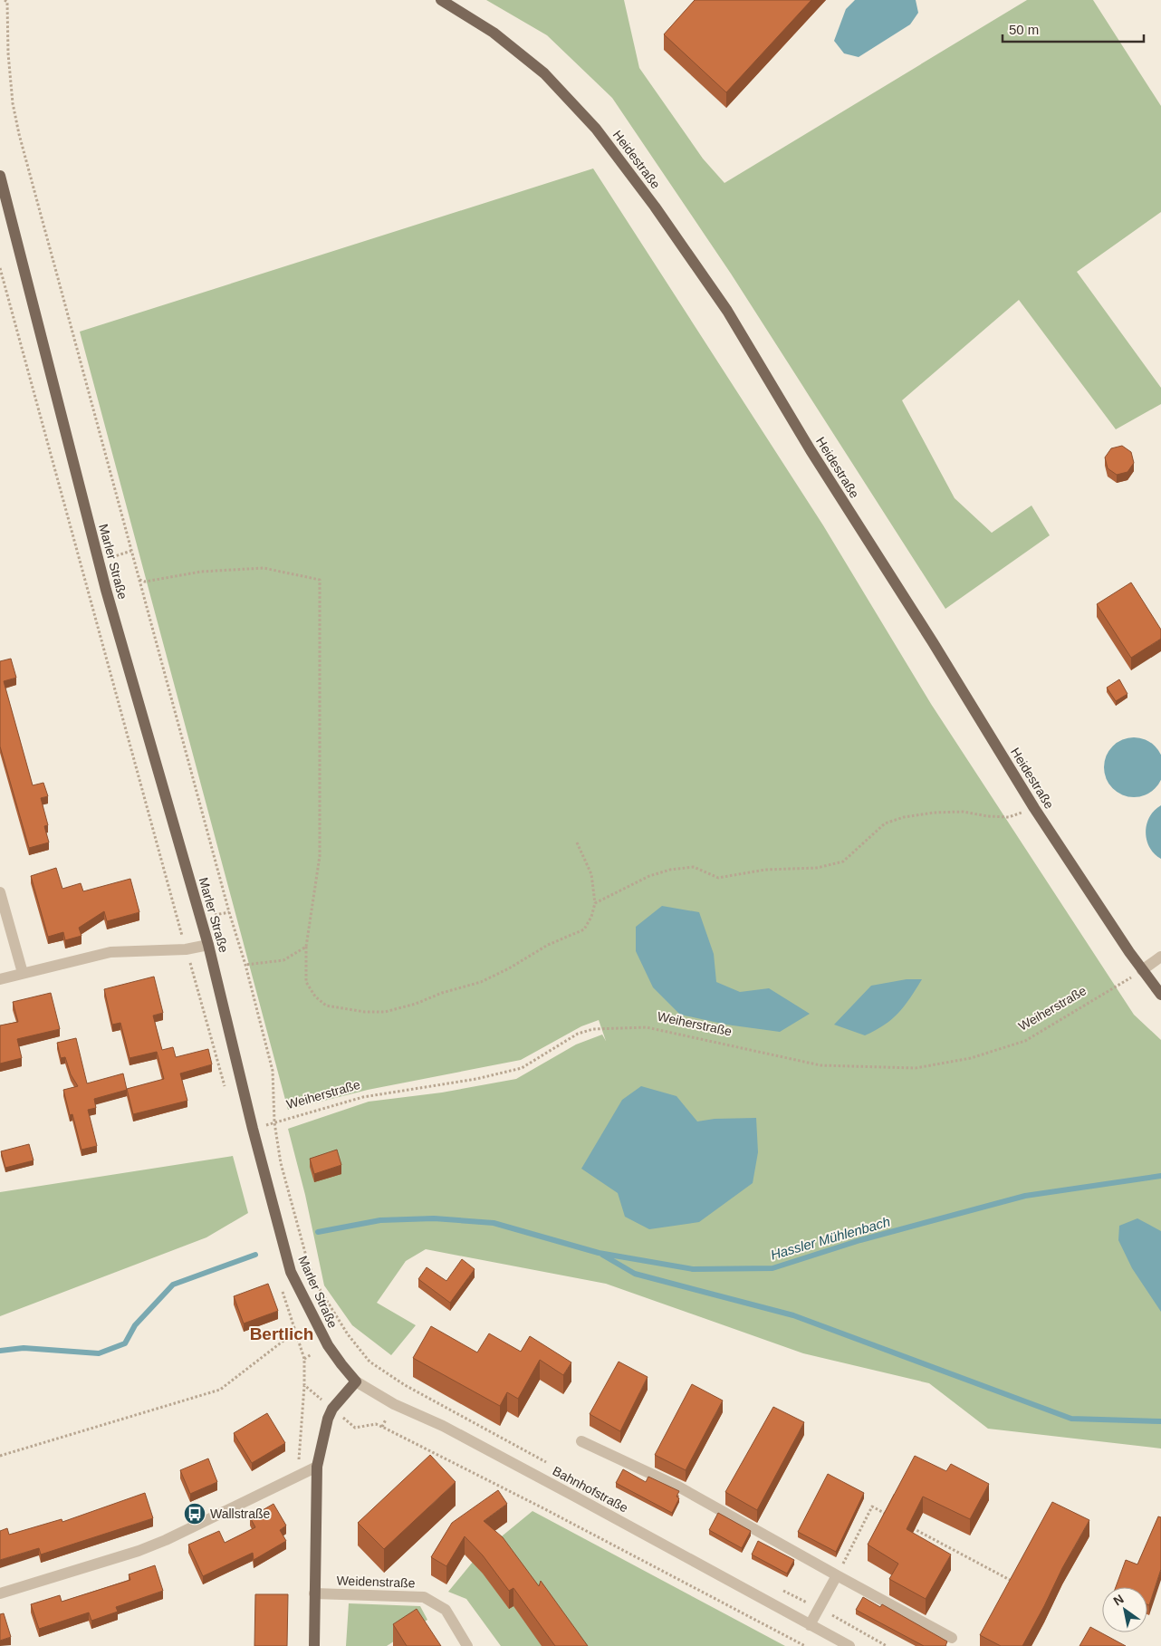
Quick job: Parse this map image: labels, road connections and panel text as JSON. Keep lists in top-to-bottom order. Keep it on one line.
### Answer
{"streets":{"main road":["Heidestraße","Marler Straße"],"street":["Bahnhofstraße","Weidenstraße"],"path":["Weiherstraße"]},"crossings":[["Marler Straße","Weiherstraße"],["Marler Straße","Bahnhofstraße"]],"districts":["Bertlich"],"water":["Hassler Mühlenbach"],"places":{"bus stop":["Wallstraße"]},"scale_bar":"50 m","north":"top left"}
